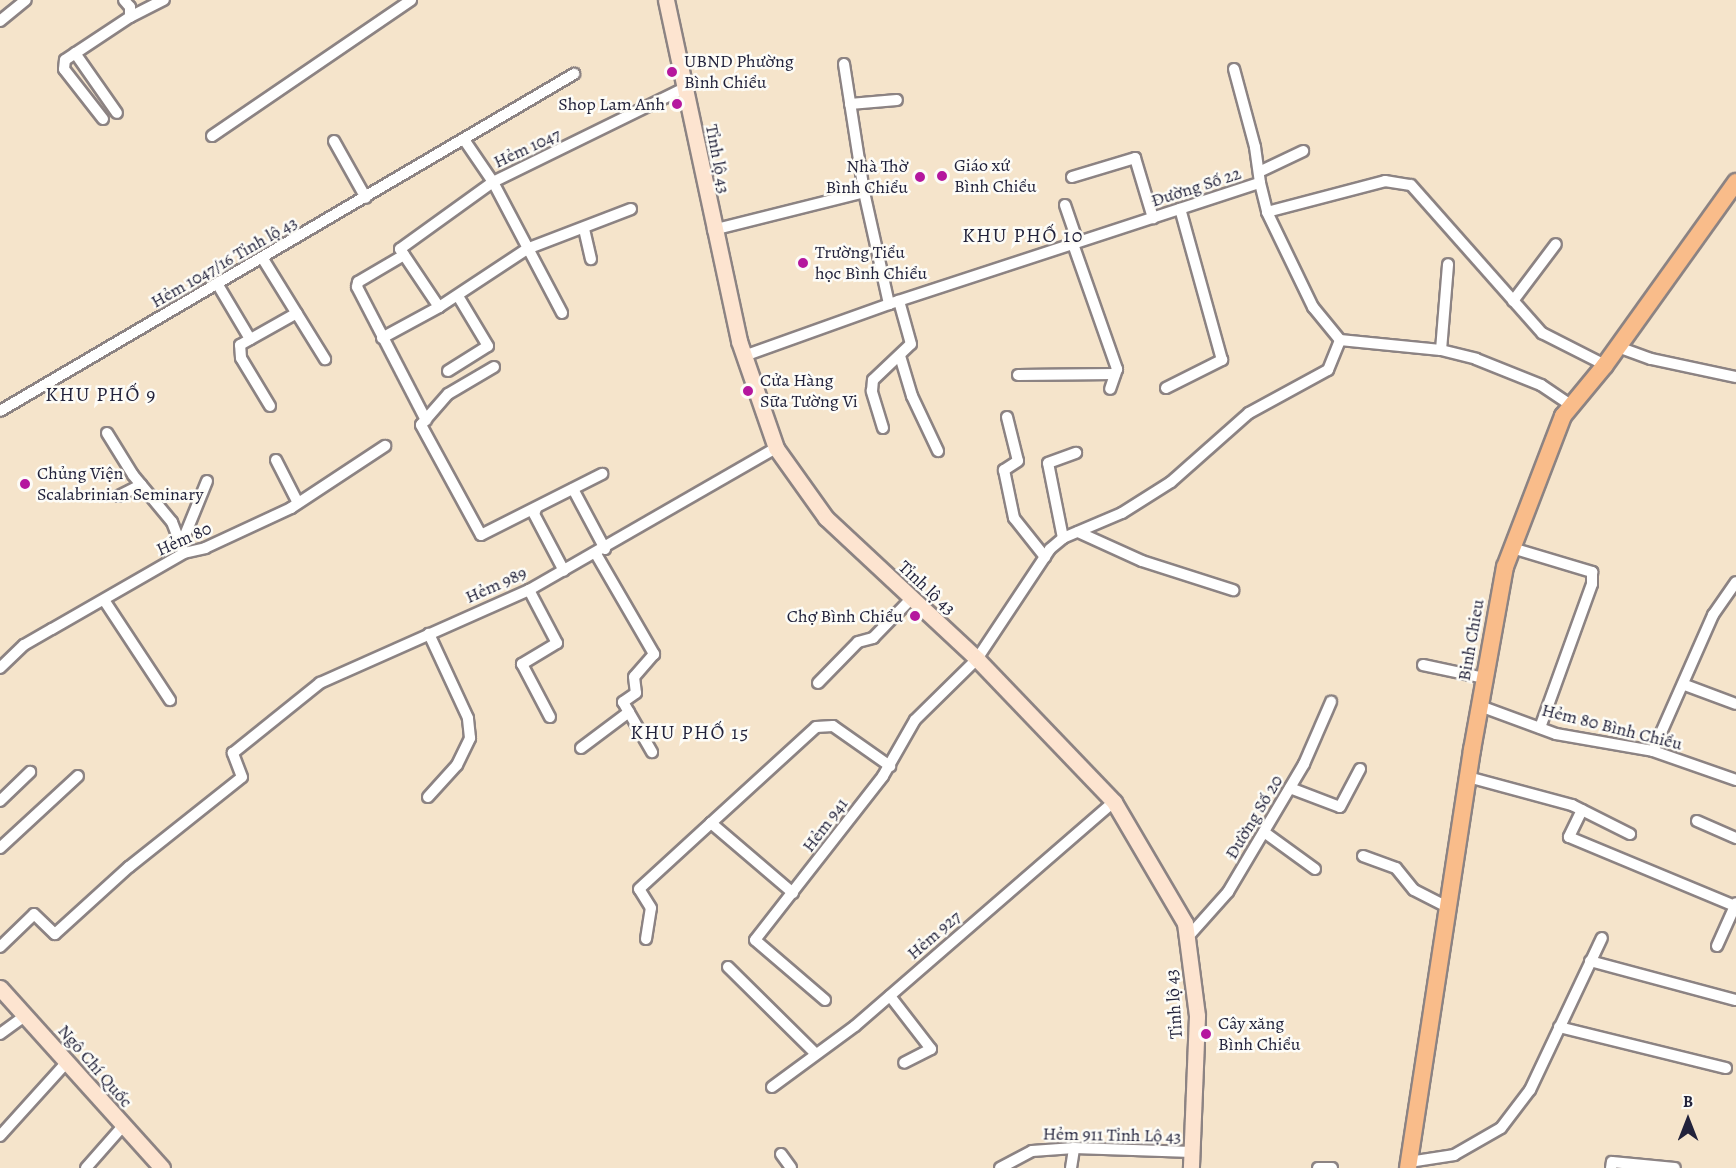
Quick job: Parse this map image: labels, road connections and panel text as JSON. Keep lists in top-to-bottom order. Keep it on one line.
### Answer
{"streets":{"main road":["Tỉnh lộ 43","Binh Chieu","Ngô Chí Quốc"],"street":["Hẻm 1047","Đường Số 22","Hẻm 1047/16 Tỉnh lộ 43","Hẻm 80","Hẻm 989","Hẻm 80 Bình Chiểu","Đường Số 20","Hẻm 941","Hẻm 927","Hẻm 911 Tỉnh Lộ 43"]},"crossings":[["Hẻm 1047","Tỉnh lộ 43"],["Tỉnh lộ 43","Đường Số 22"],["Tỉnh lộ 43","Hẻm 989"],["Tỉnh lộ 43","Đường Số 20"],["Tỉnh lộ 43","Hẻm 941"],["Tỉnh lộ 43","Hẻm 927"],["Tỉnh lộ 43","Hẻm 911 Tỉnh Lộ 43"],["Binh Chieu","Hẻm 80 Bình Chiểu"]],"districts":["KHU PHỐ 10","KHU PHỐ 9","KHU PHỐ 15"],"places":["UBND Phường Bình Chiểu","Shop Lam Anh","Giáo xứ Bình Chiểu","Nhà Thờ Bình Chiểu","Trường Tiểu học Bình Chiểu","Cửa Hàng Sữa Tường Vi","Chủng Viện Scalabrinian Seminary","Chợ Bình Chiểu","Cây xăng Bình Chiểu"],"north":"top"}
